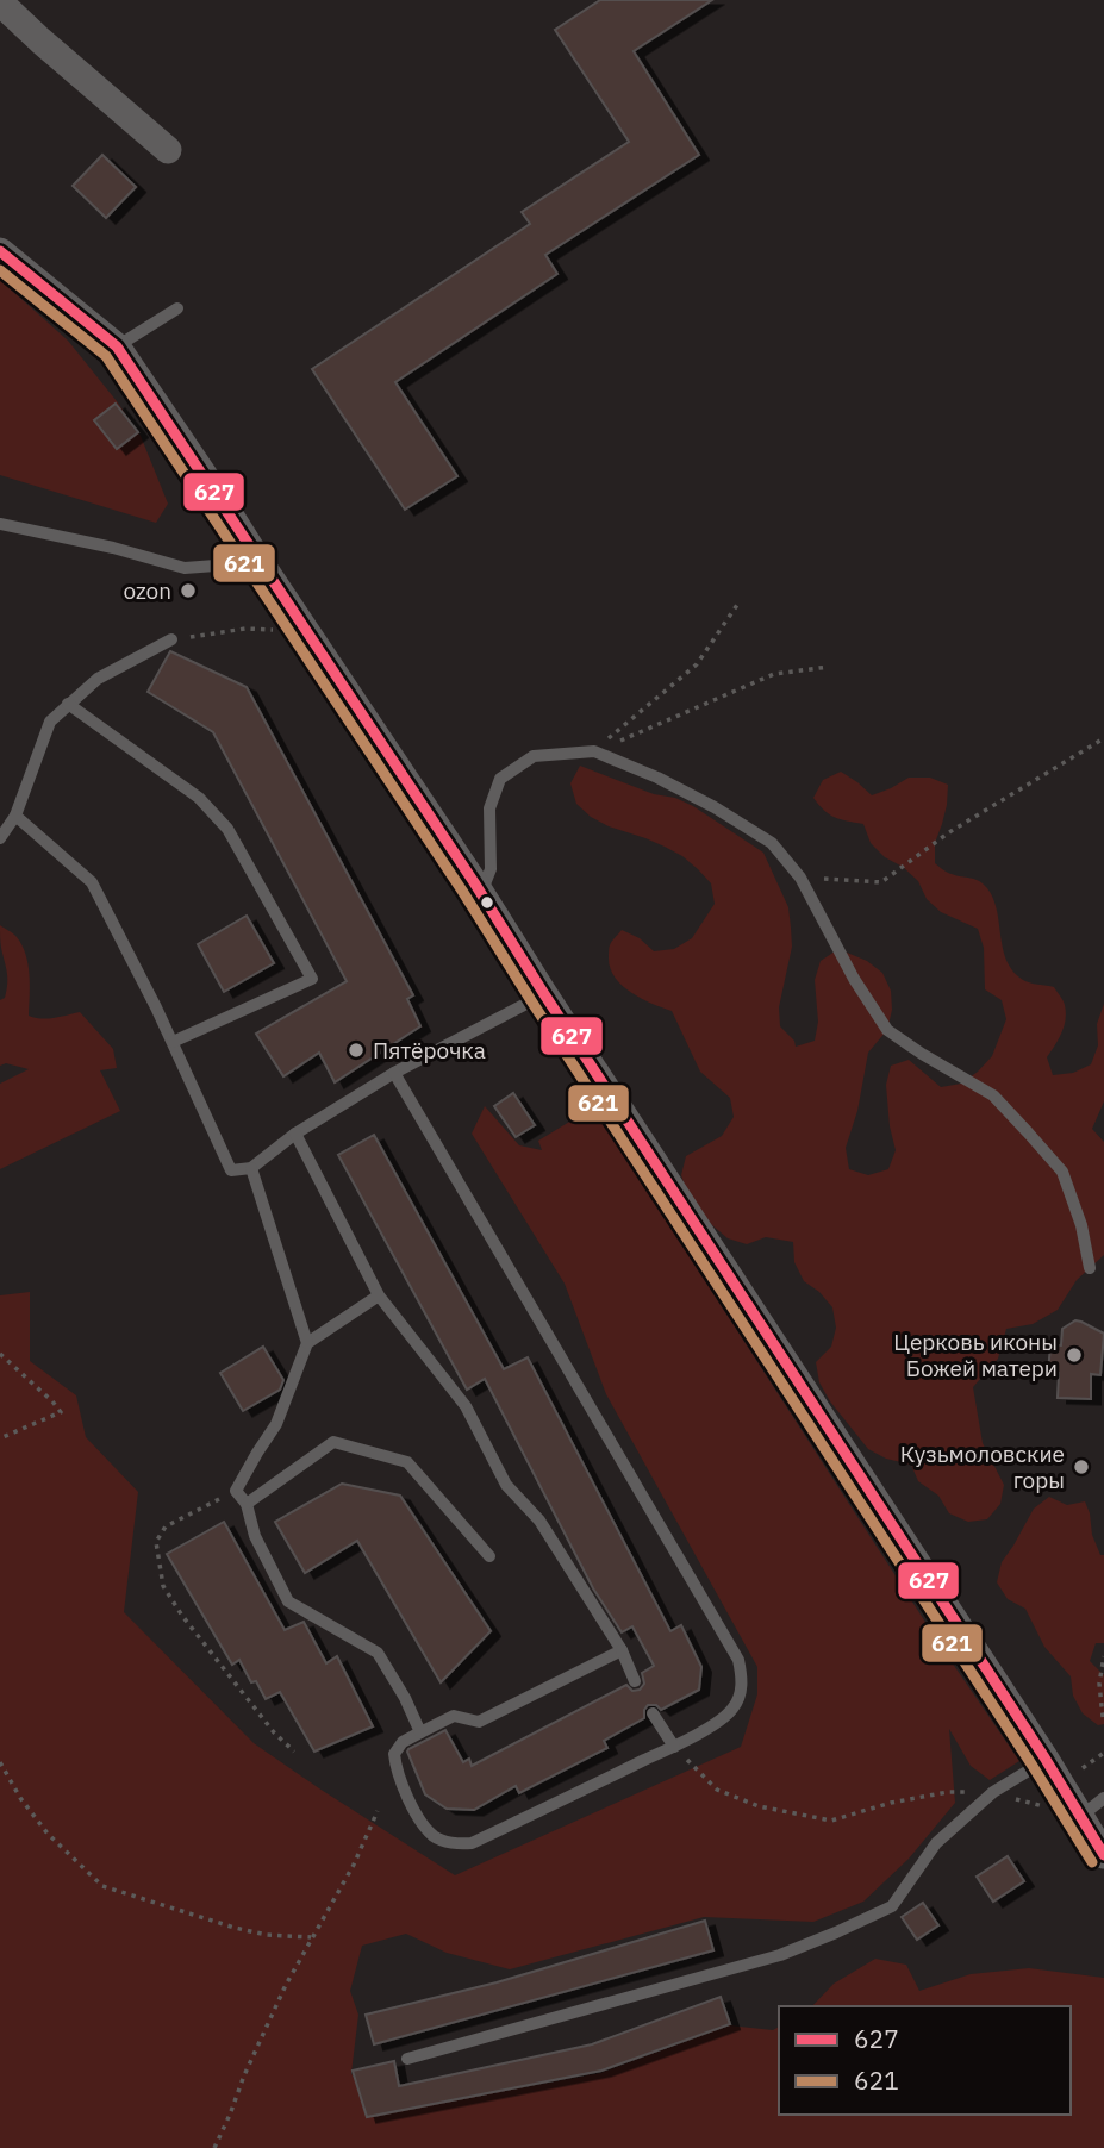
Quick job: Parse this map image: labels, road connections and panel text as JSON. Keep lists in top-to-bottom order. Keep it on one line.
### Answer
{"places":["ozon","Пятёрочка","Церковь иконы Божей матери","Кузьмоловские горы"],"lines":["transit line 627","transit line 621"],"legend":["627","621"]}
